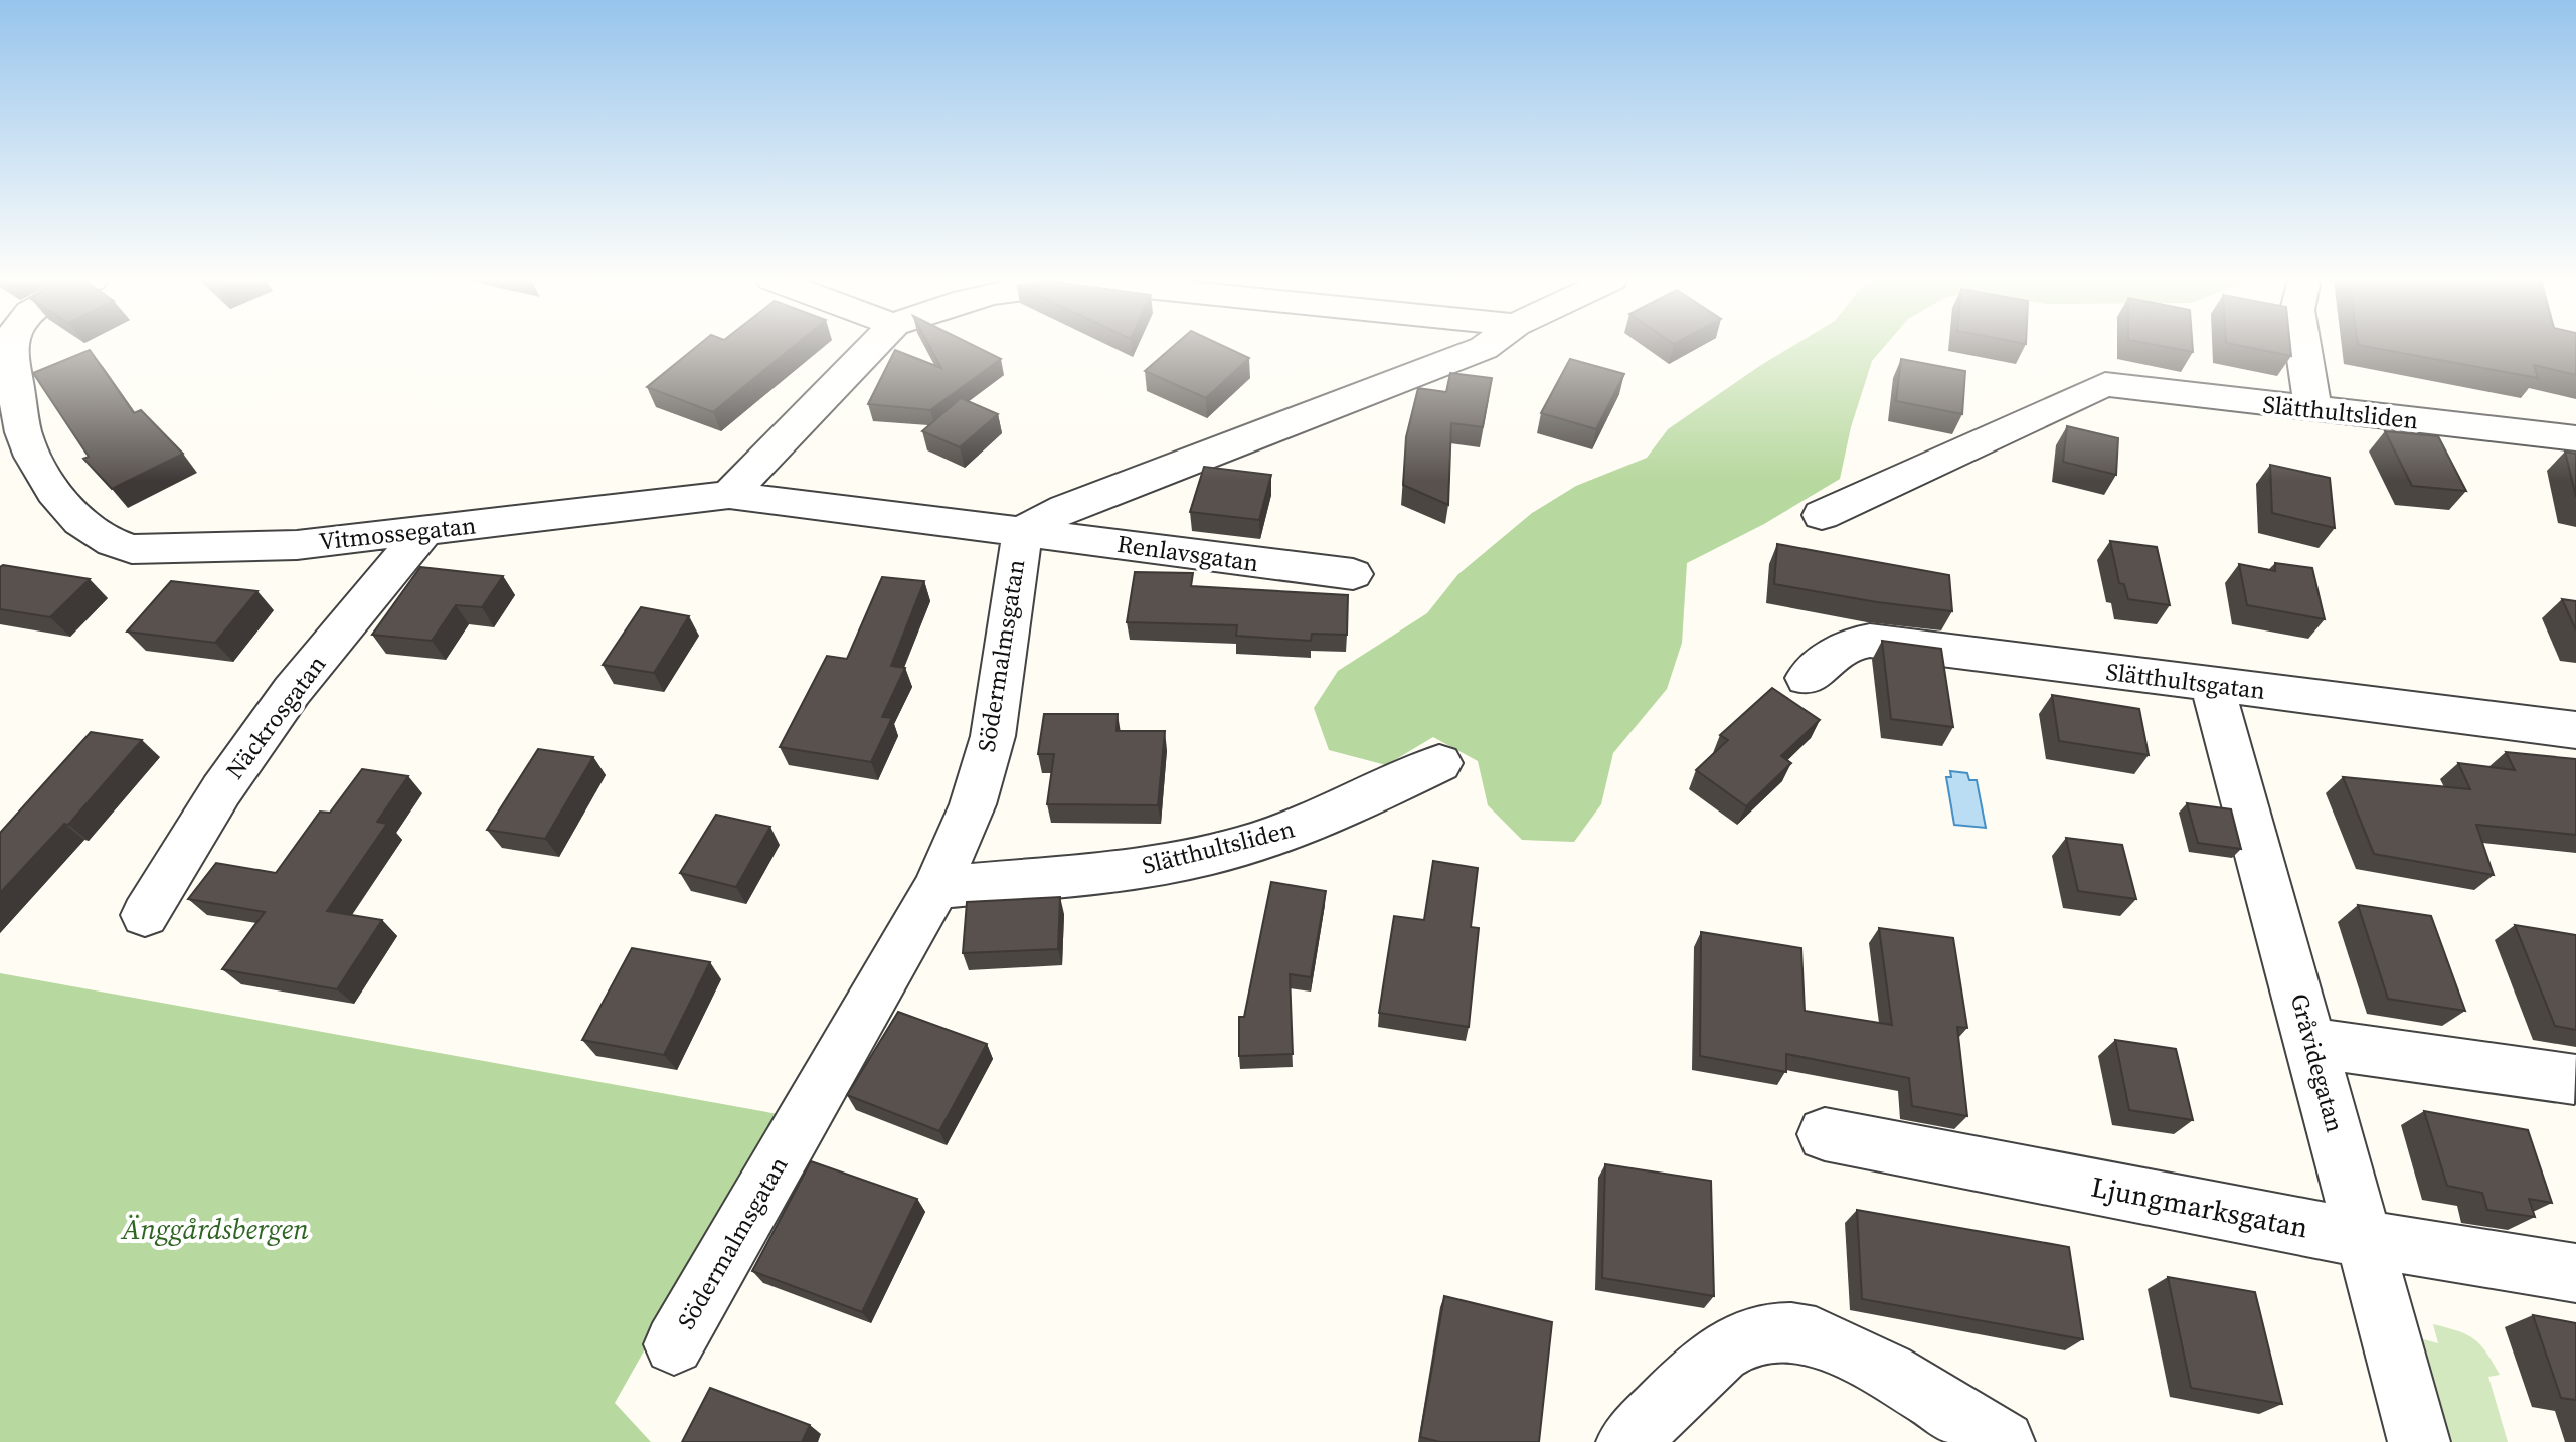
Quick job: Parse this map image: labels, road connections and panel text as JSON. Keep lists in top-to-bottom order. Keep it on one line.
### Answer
{"streets":{"street":["Slätthultsliden","Vitmossegatan","Renlavsgatan","Södermalmsgatan","Slätthultsgatan","Näckrosgatan","Gråvidegatan","Ljungmarksgatan"]},"crossings":[["Slätthultsliden","Södermalmsgatan"],["Vitmossegatan","Renlavsgatan"],["Vitmossegatan","Södermalmsgatan"],["Vitmossegatan","Näckrosgatan"],["Renlavsgatan","Södermalmsgatan"],["Slätthultsgatan","Gråvidegatan"],["Gråvidegatan","Ljungmarksgatan"]],"parks":["Änggårdsbergen"]}
